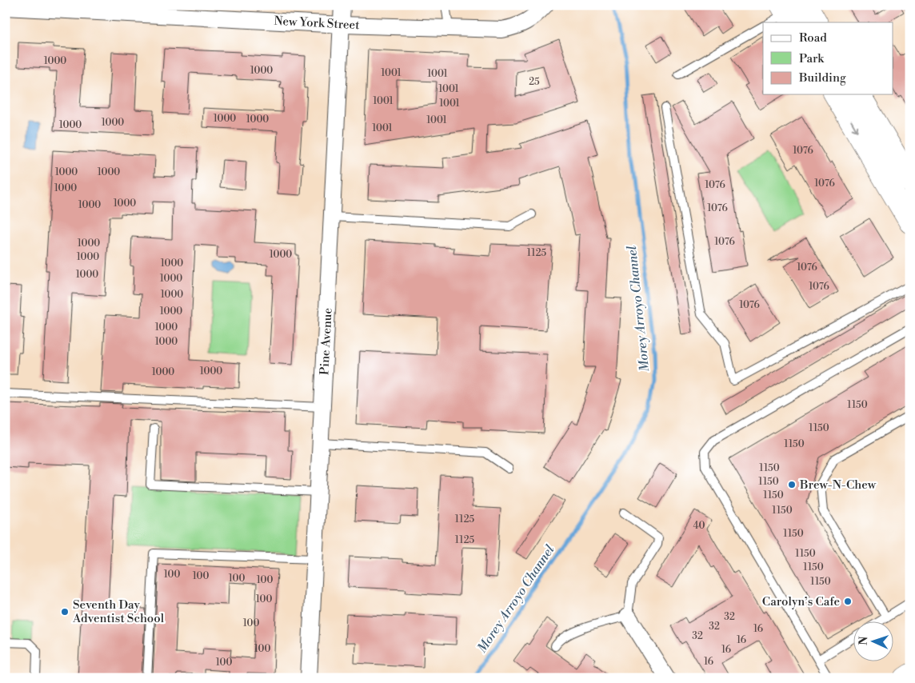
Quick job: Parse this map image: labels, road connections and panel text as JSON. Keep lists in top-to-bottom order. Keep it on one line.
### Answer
{"streets":{"street":["New York Street","Pine Avenue"]},"crossings":[["New York Street","Pine Avenue"]],"water":["Morey Arroyo Channel"],"places":["Brew-N-Chew","Carolyn’s Cafe","Seventh Day Adventist School"],"house_numbers":["1000","1000","1001","1001","25","1001","1001","1001","1000","1000","1001","1000","1000","1001","1076","1000","1000","1076","1076","1000","1000","1000","1076","1076","1000","1125","1000","1000","1000","1076","1000","1000","1076","1000","1076","1000","1000","1000","1000","1000","1150","1150","1150","1150","1150","1150","1150","1125","40","1150","1125","1150","1150","100","100","100","100","1150","100","32","100","32","16","32","16","100","16","16","100"],"legend":["Road","Park","Building"],"north":"left"}
